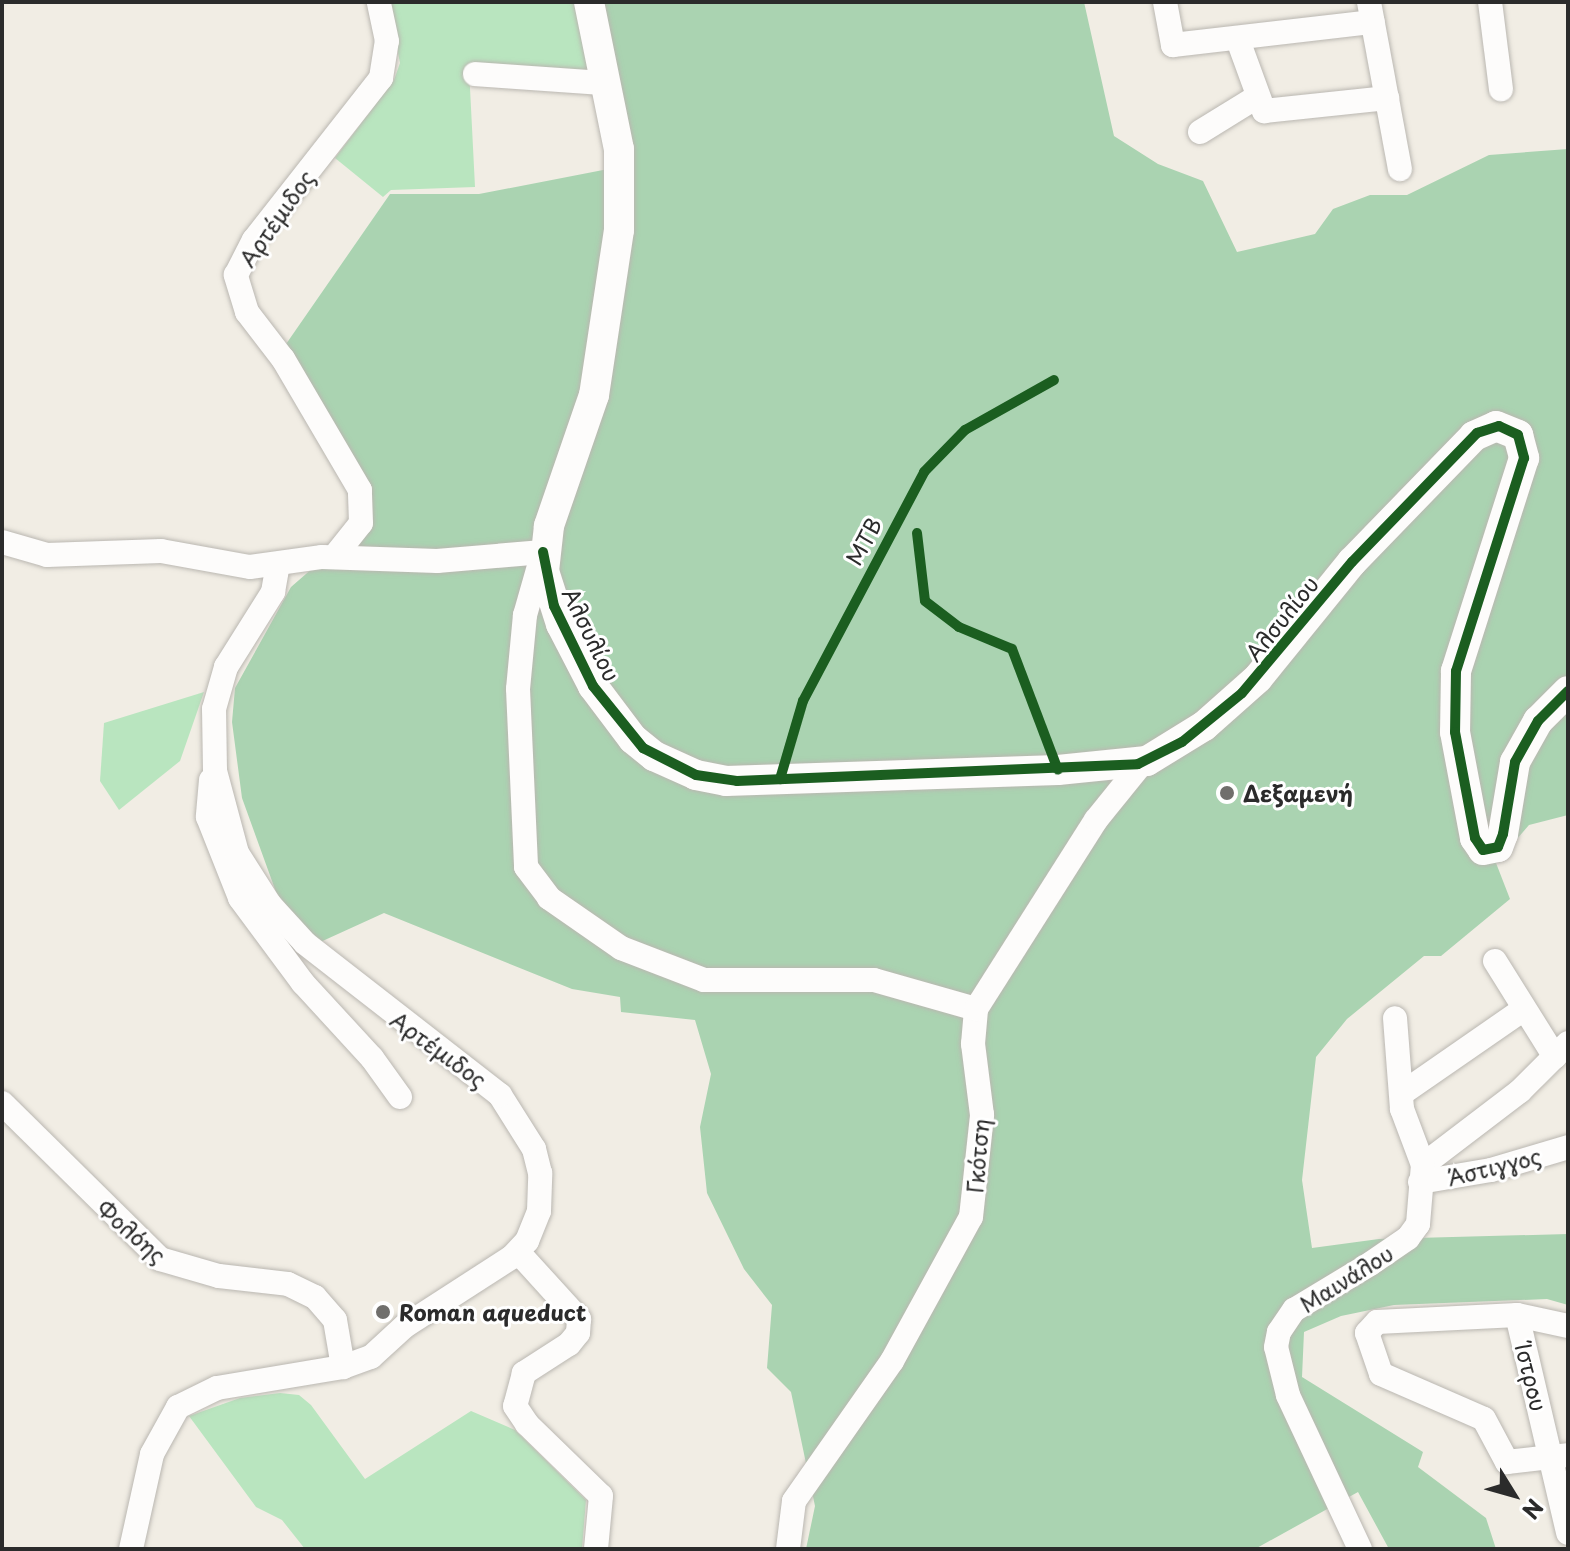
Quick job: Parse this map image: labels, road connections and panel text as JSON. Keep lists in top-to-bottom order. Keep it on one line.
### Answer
{"streets":{"street":["Αρτέμιδος","Αλσυλίου","Γκότση","Άστιγγος","Φολόης","Μαινάλου","Ίστρου"],"cycle path":["MTB"]},"crossings":[["Αρτέμιδος","Φολόης"],["Αλσυλίου","Γκότση"],["Άστιγγος","Μαινάλου"]],"places":["Δεξαμενή","Roman aqueduct"],"north":"bottom right"}
